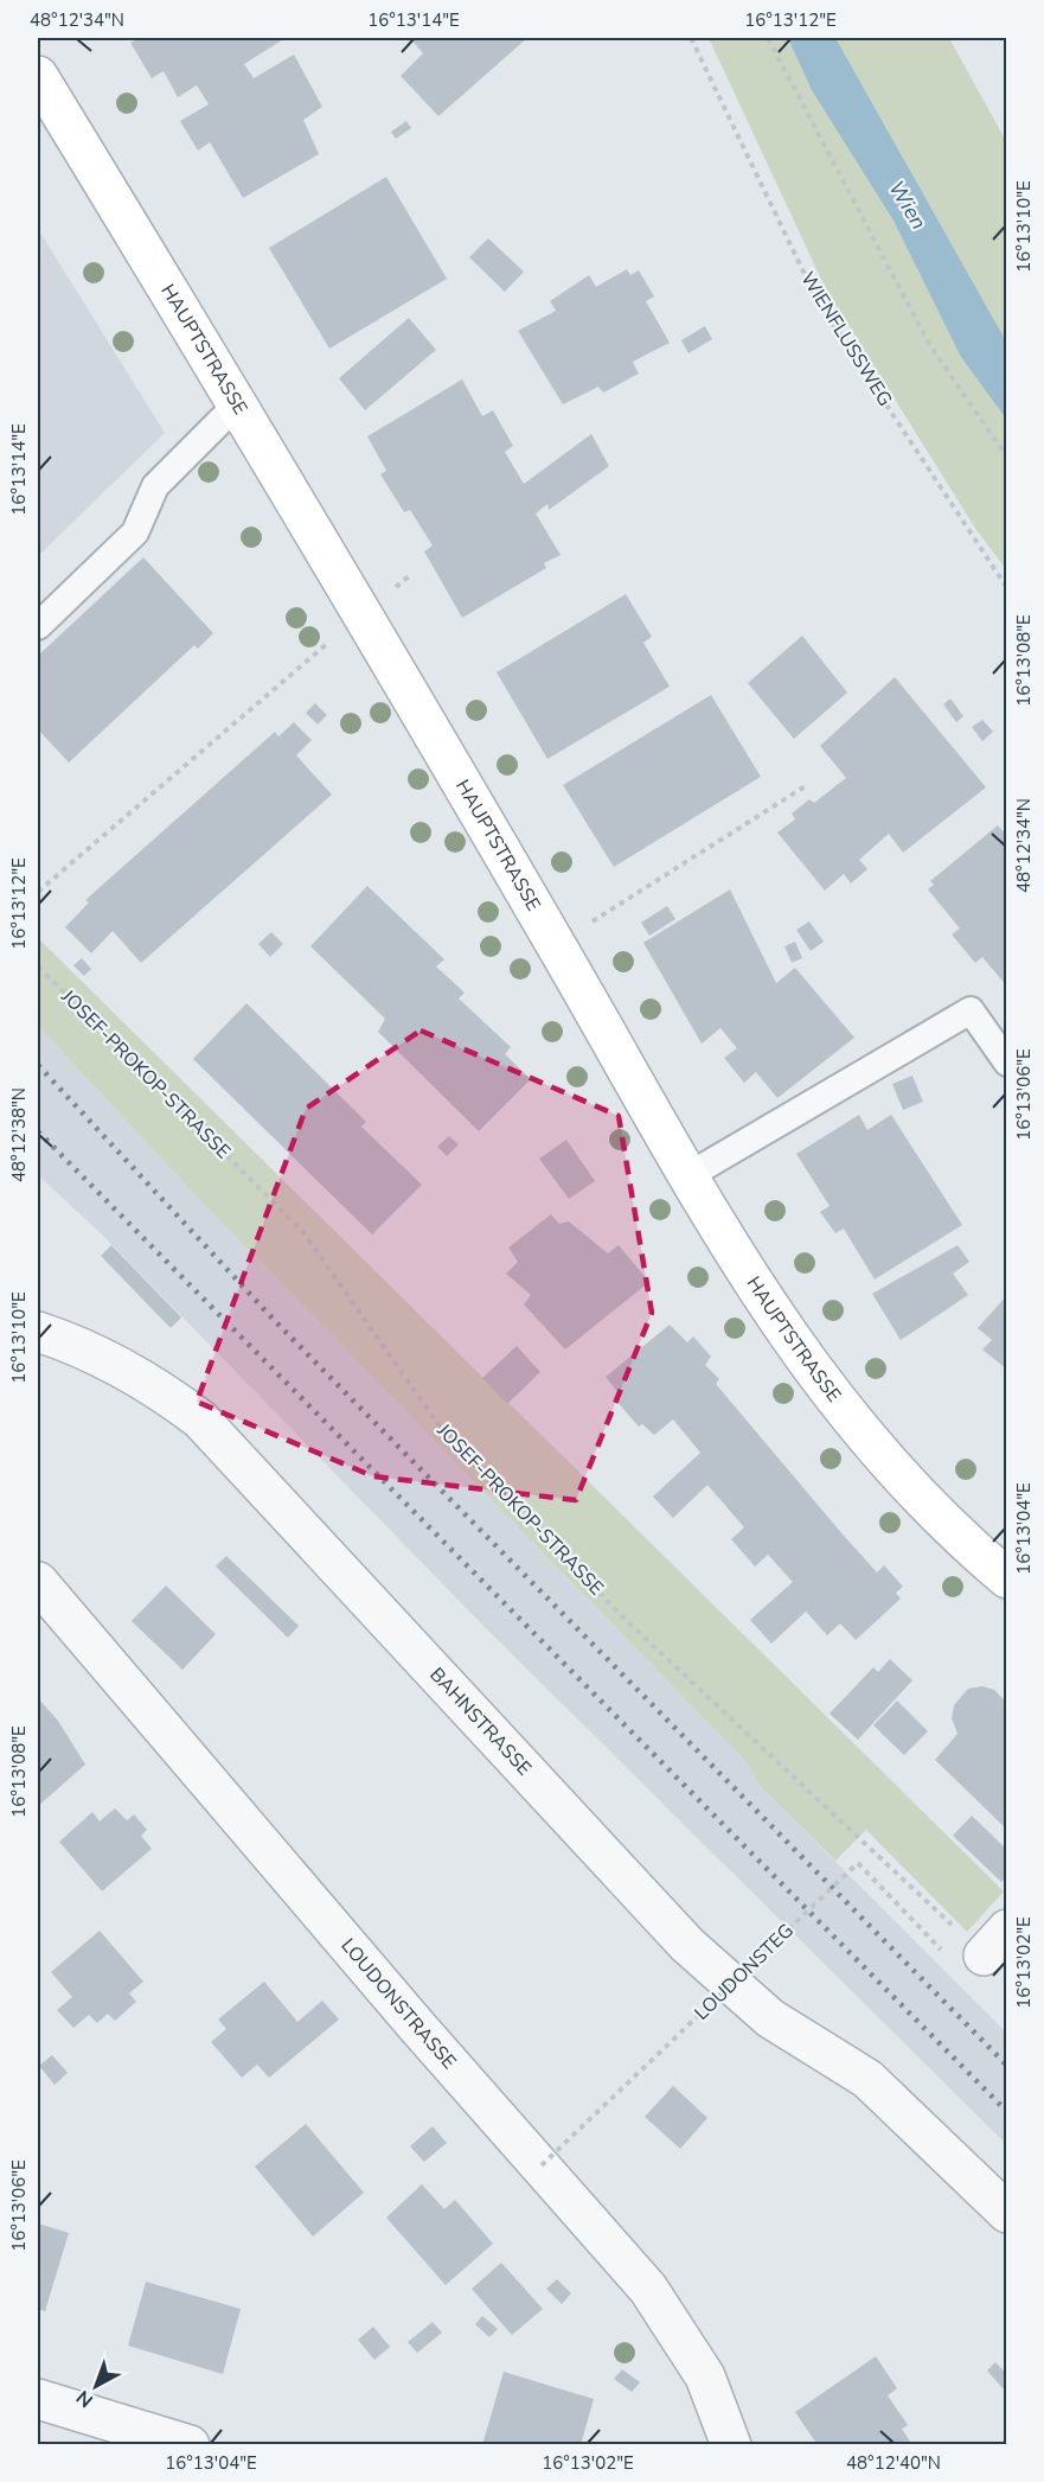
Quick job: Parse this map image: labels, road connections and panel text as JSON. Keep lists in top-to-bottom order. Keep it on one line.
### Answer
{"streets":{"main road":["HAUPTSTRASSE"],"street":["BAHNSTRASSE","LOUDONSTRASSE"],"path":["WIENFLUSSWEG","JOSEF-PROKOP-STRASSE","LOUDONSTEG"]},"crossings":[["LOUDONSTEG","LOUDONSTRASSE"]],"water":["Wien"],"north":"bottom left","coordinates":["48°12'34\"N","16°13'14\"E","16°13'12\"E","16°13'10\"E","16°13'08\"E","16°13'06\"E","48°12'38\"N","16°13'04\"E","16°13'02\"E","48°12'40\"N"]}
